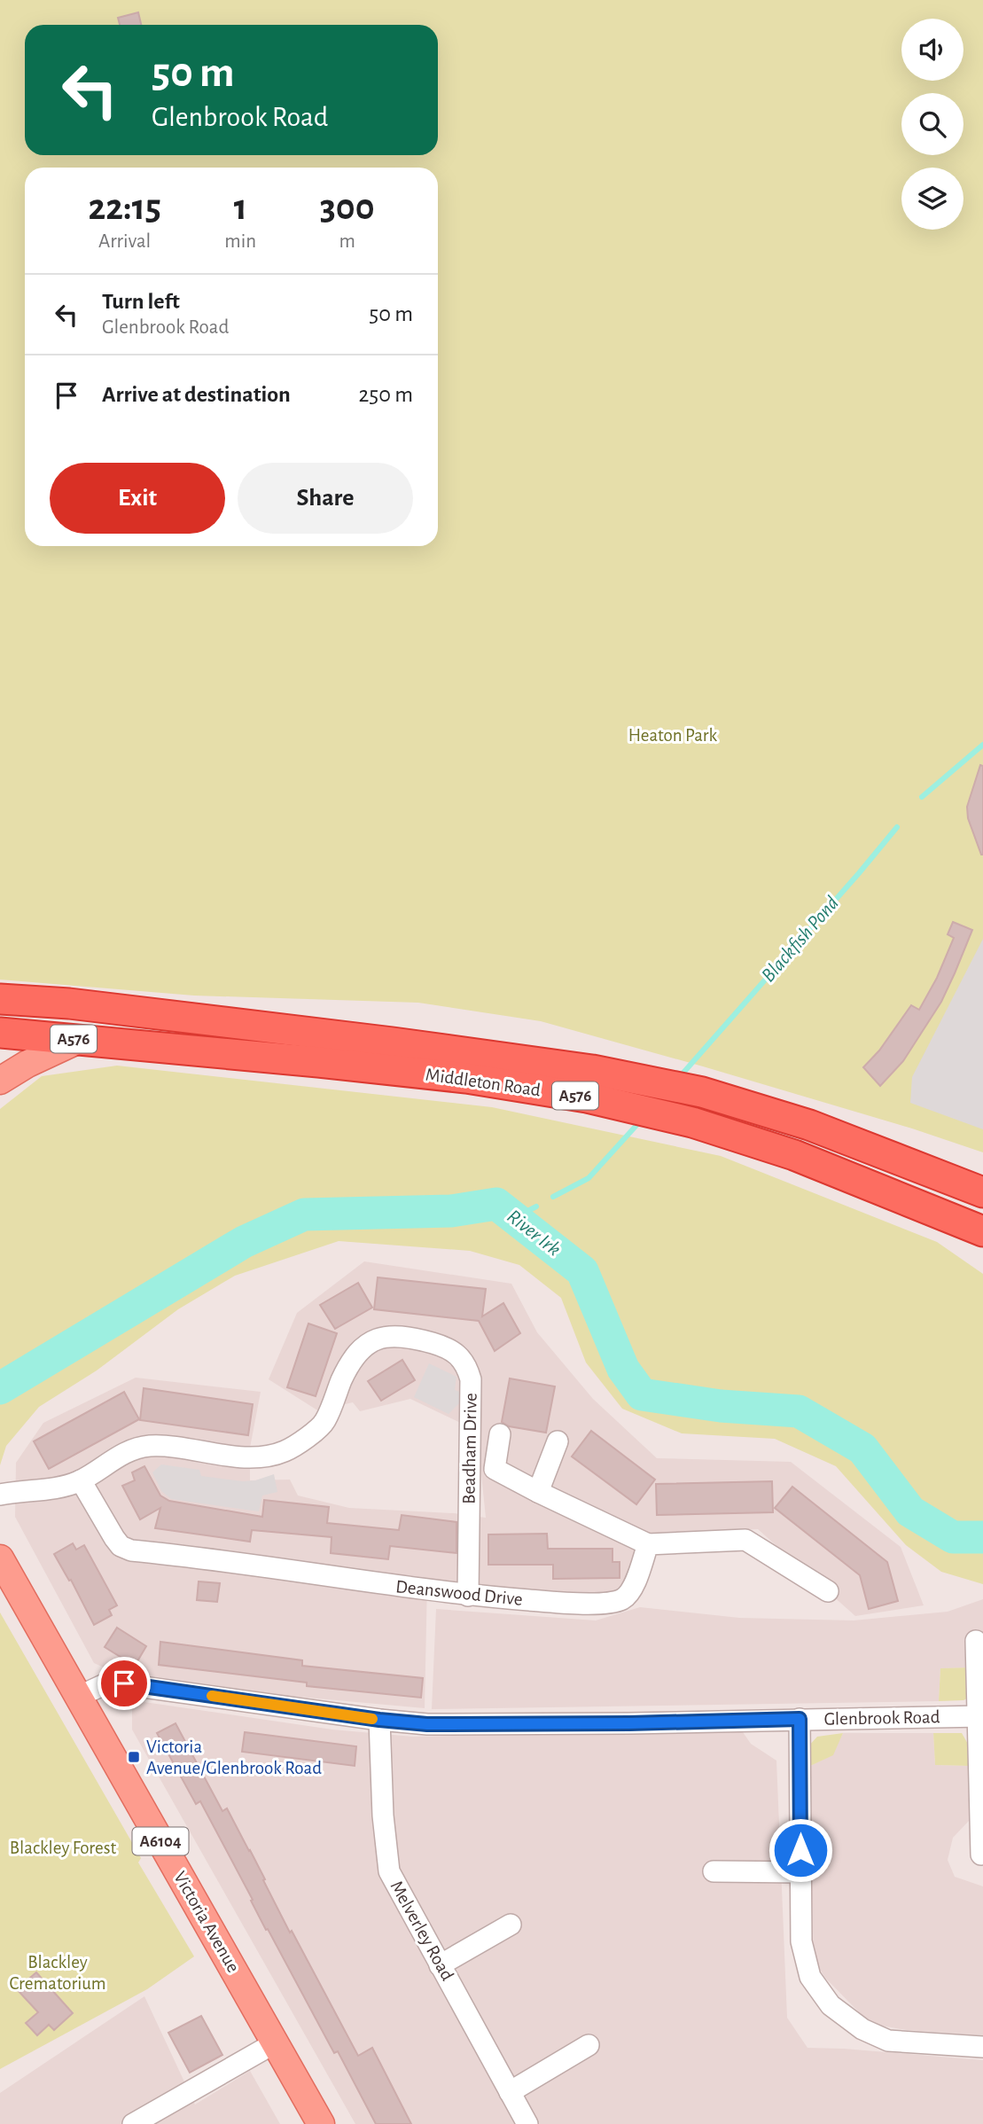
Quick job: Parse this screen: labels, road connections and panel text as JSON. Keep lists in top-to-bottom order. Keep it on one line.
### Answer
{"streets":{"highway":["A576","Middleton Road"],"main road":["A6104","Victoria Avenue"],"street":["Beadham Drive","Deanswood Drive","Glenbrook Road","Melverley Road"]},"crossings":[["Beadham Drive","Deanswood Drive"],["Glenbrook Road","Victoria Avenue"],["Glenbrook Road","Melverley Road"]],"water":["Blackfish Pond","River Irk"],"parks":["Heaton Park","Blackley Forest","Blackley Crematorium"],"places":{"transit":["Victoria Avenue/Glenbrook Road"]},"page":{"turn":["50 m","Glenbrook Road"],"eta":["22:15","Arrival","1","min","300","m"],"list":[{"name":"Turn left","note":"Glenbrook Road","value":"50 m"},{"name":"Arrive at destination","value":"250 m"}],"buttons":["Exit","Share"]}}
